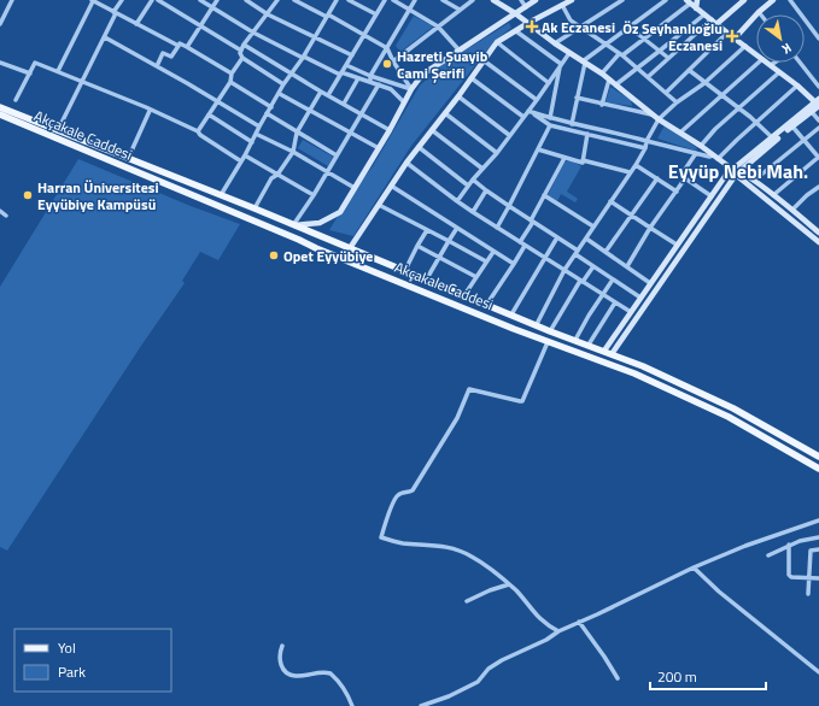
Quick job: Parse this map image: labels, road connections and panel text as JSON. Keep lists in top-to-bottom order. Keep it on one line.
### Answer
{"streets":{"main road":["Akçakale Caddesi"]},"districts":["Eyyüp Nebi Mah."],"places":{"health":["Ak Eczanesi","Öz Seyhanlıoğlu Eczanesi"],"other":["Hazreti Şuayib Cami Şerifi","Harran Üniversitesi Eyyübiye Kampüsü","Opet Eyyübiye"]},"legend":["Yol","Park"],"scale_bar":"200 m","north":"bottom right"}
